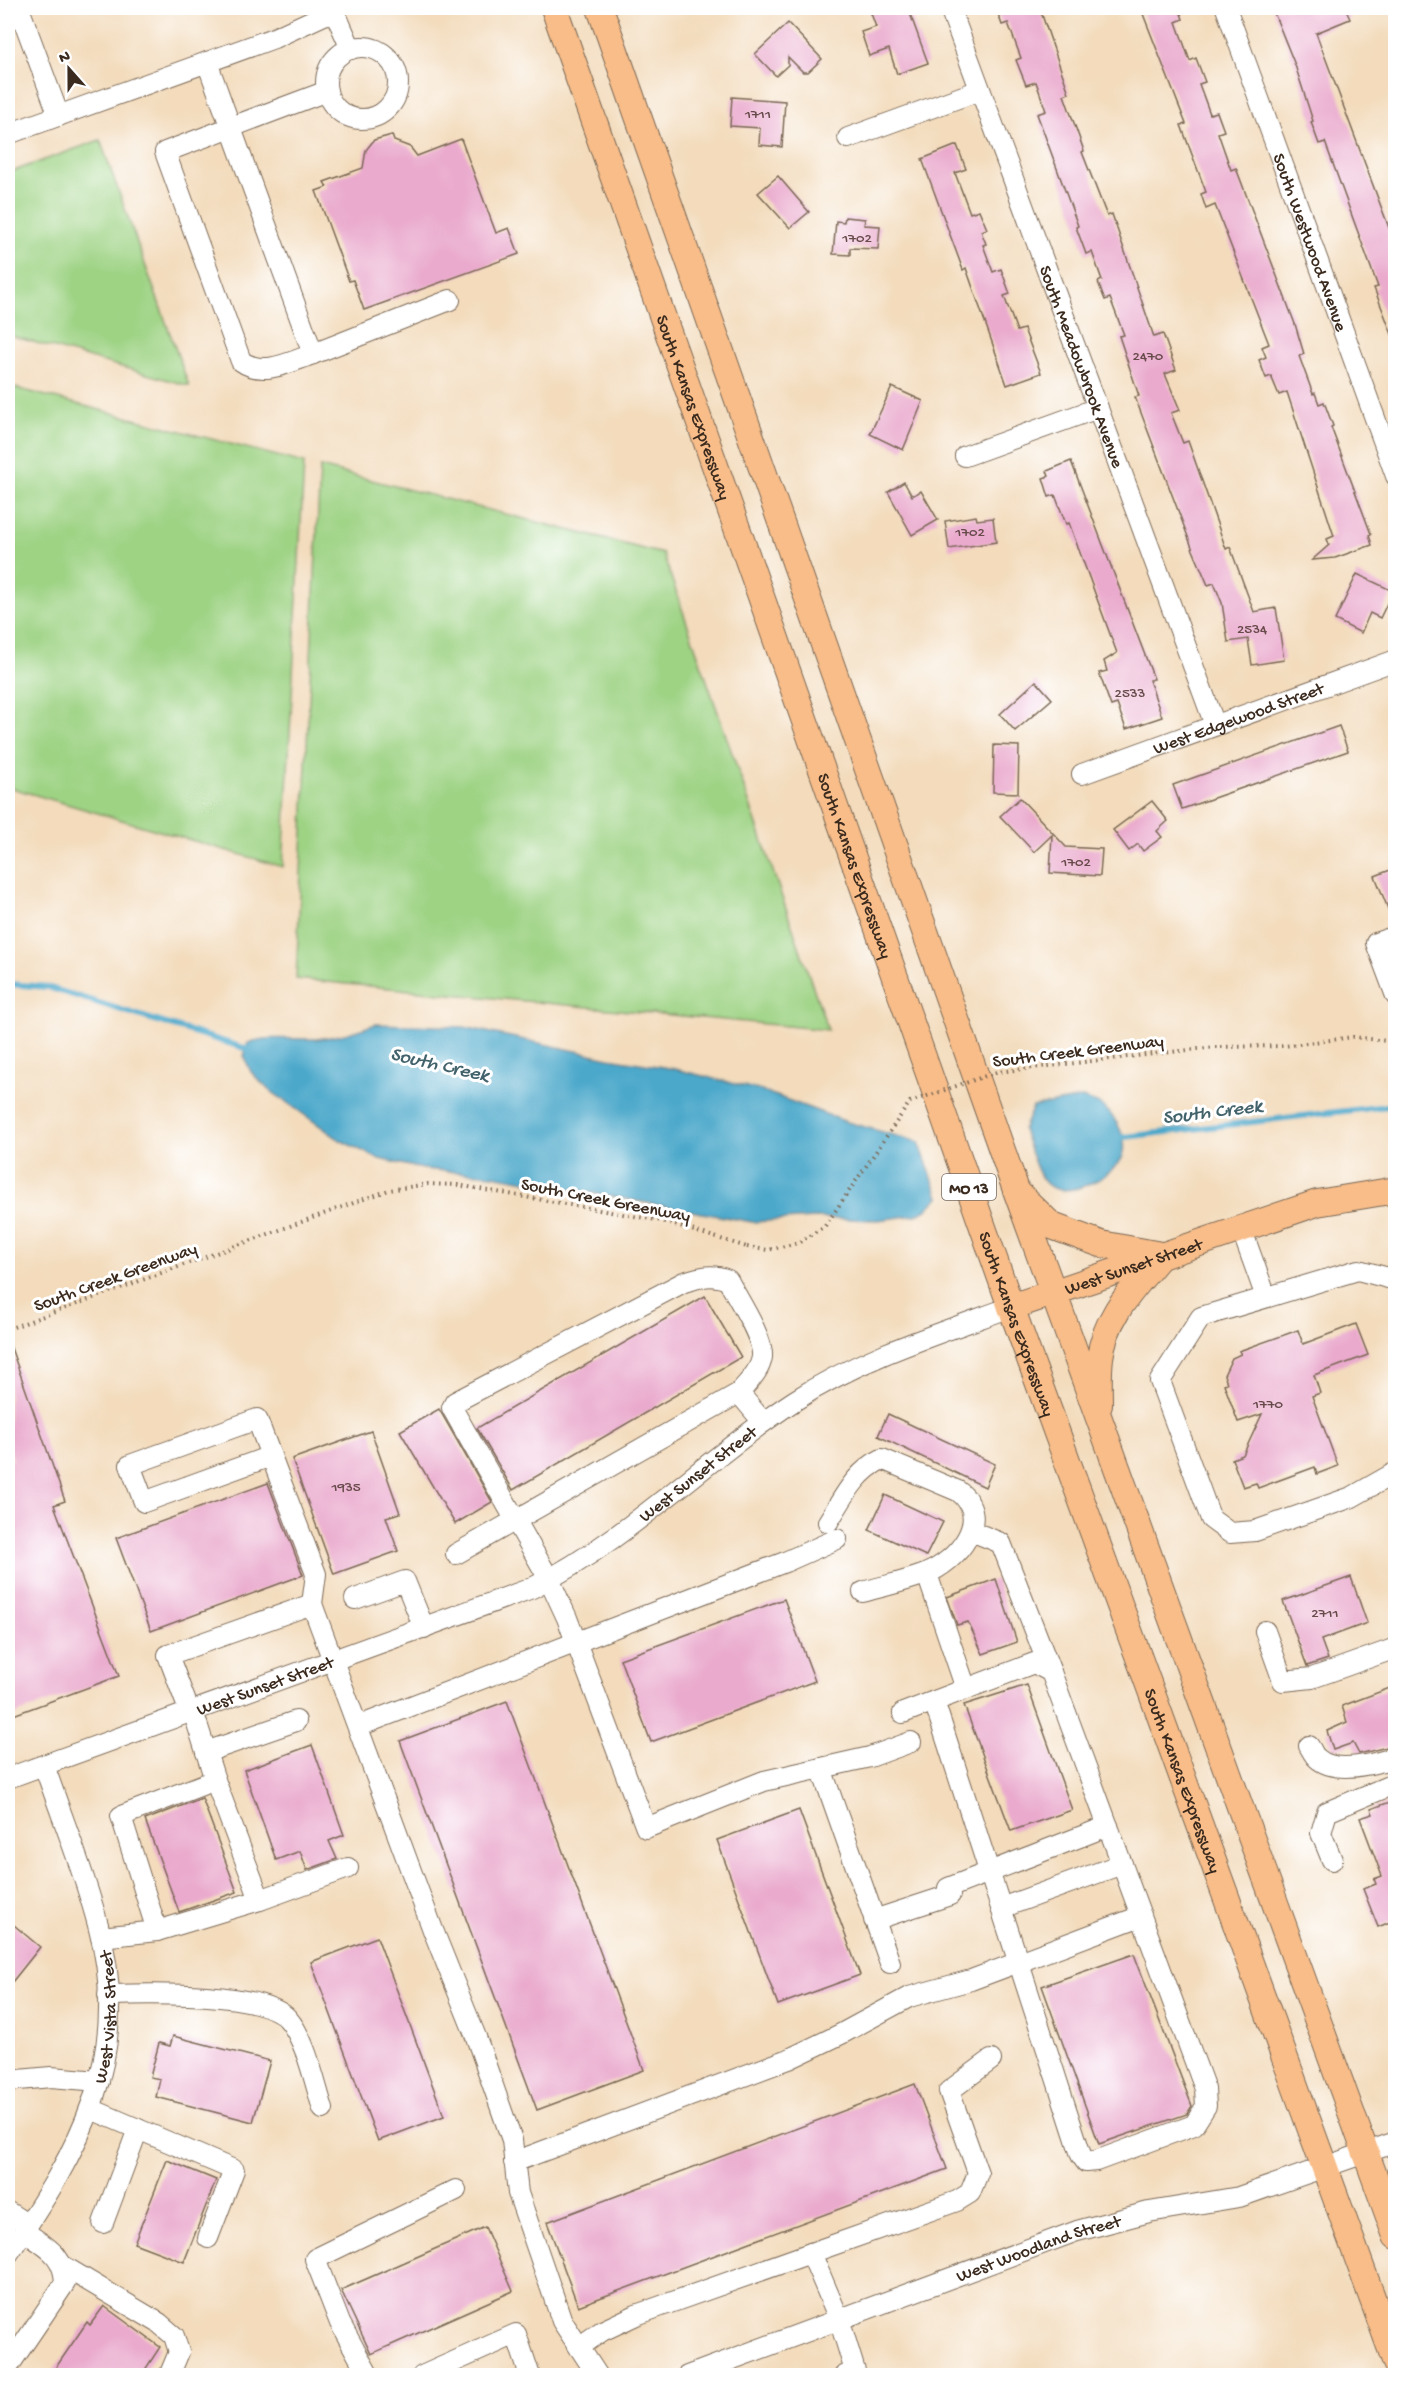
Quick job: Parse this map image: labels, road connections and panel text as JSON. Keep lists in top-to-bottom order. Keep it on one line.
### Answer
{"streets":{"main road":["South Kansas Expressway","MO 13","West Sunset Street"],"street":["South Westwood Avenue","South Meadowbrook Avenue","West Edgewood Street","West Vista Street","West Woodland Street"],"path":["South Creek Greenway"]},"crossings":[["South Meadowbrook Avenue","West Edgewood Street"],["South Kansas Expressway","West Sunset Street"],["South Kansas Expressway","West Woodland Street"],["MO 13","West Sunset Street"],["MO 13","West Woodland Street"],["West Sunset Street","West Vista Street"]],"water":["South Creek"],"house_numbers":["1711","1702","2470","1702","2534","2533","1702","1770","1935","2711"],"north":"top"}
